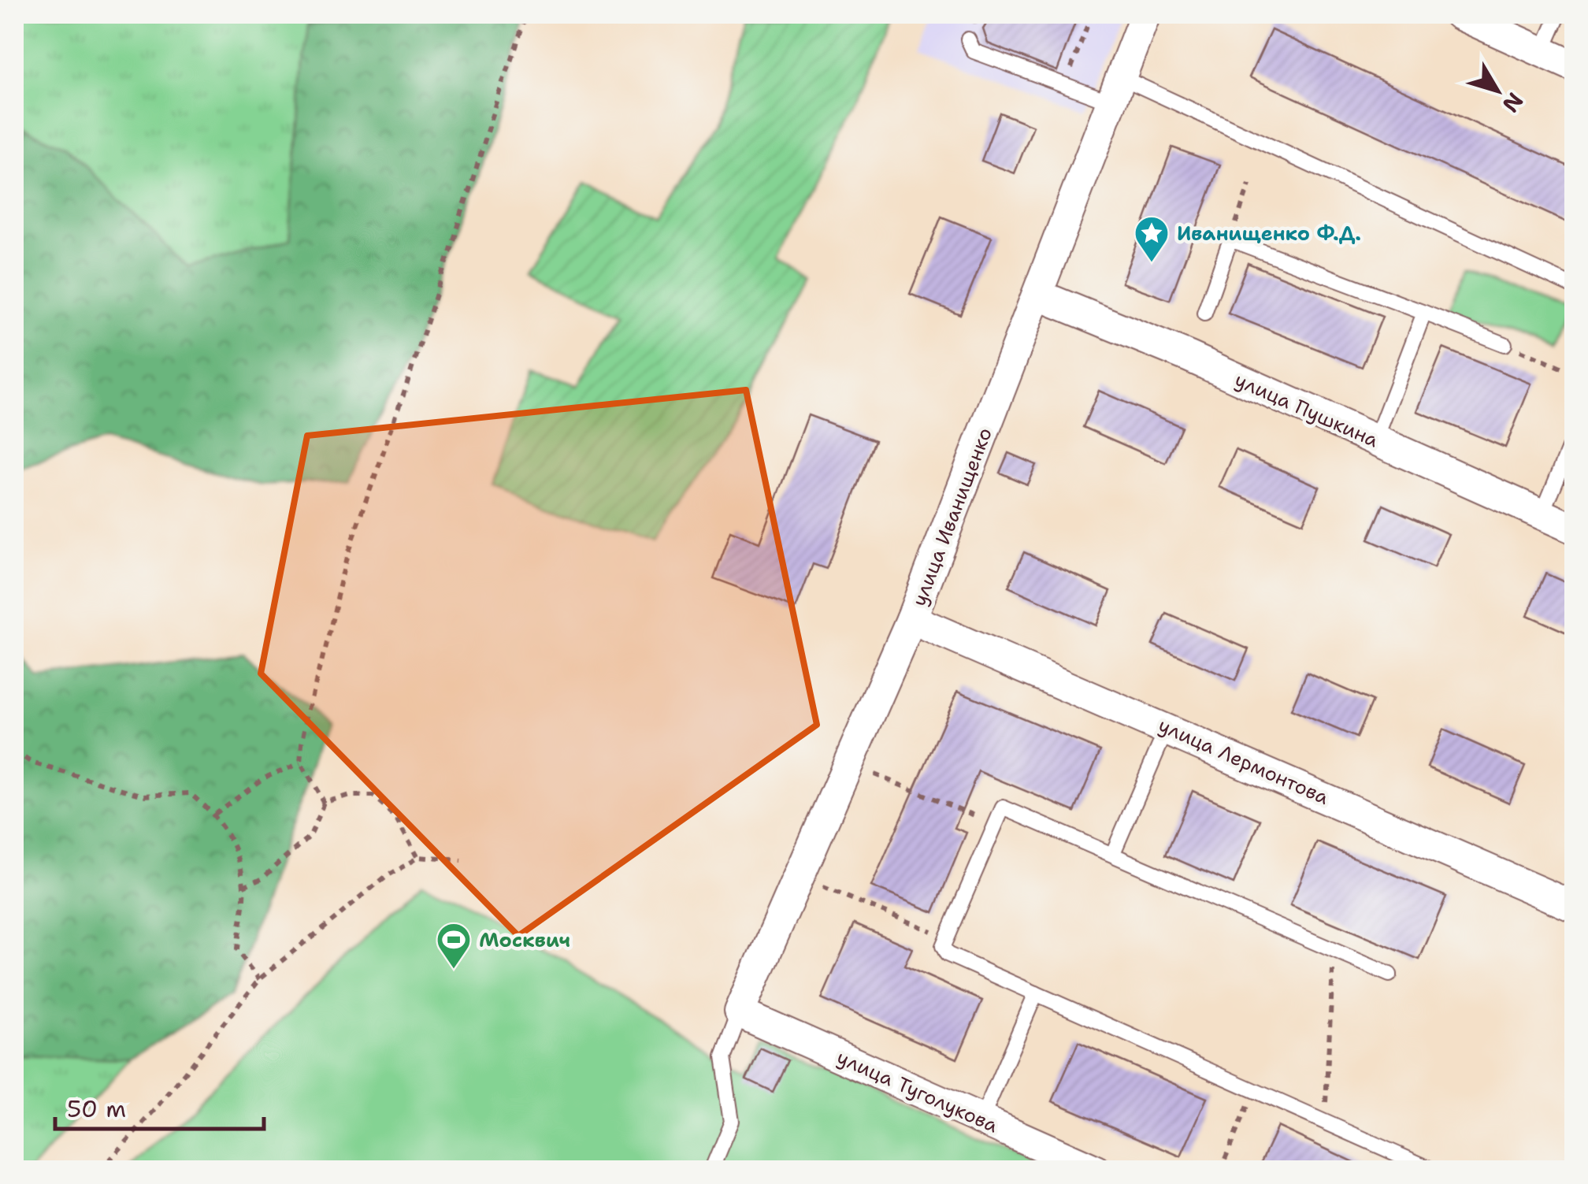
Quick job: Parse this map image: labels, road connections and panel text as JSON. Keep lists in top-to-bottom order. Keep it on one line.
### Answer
{"streets":{"street":["улица Пушкина","улица Иванищенко","улица Лермонтова","улица Туголукова"]},"crossings":[["улица Пушкина","улица Иванищенко"],["улица Иванищенко","улица Лермонтова"],["улица Иванищенко","улица Туголукова"]],"places":{"place":["Иванищенко Ф.Д."],"sports":["Москвич"]},"scale_bar":"50 m","north":"bottom right"}
